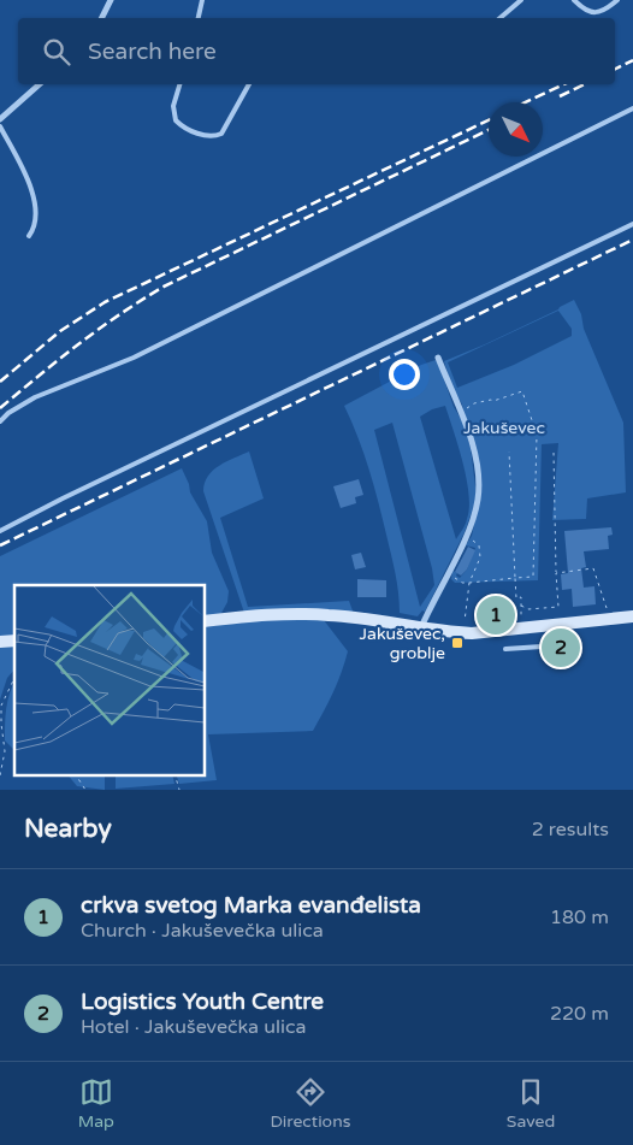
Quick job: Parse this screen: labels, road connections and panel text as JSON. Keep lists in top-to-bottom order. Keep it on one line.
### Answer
{"parks":["Jakuševec"],"places":{"transit":["Jakuševec, groblje"]},"north":"bottom right","page":{"search":"Search here","pins":["1","2"],"heading":["Nearby","2 results"],"list":[{"mark":"1","name":"crkva svetog Marka evanđelista","note":"Church · Jakuševečka ulica","value":"180 m"},{"mark":"2","name":"Logistics Youth Centre","note":"Hotel · Jakuševečka ulica","value":"220 m"}],"nav":["Map","Directions","Saved"]}}
